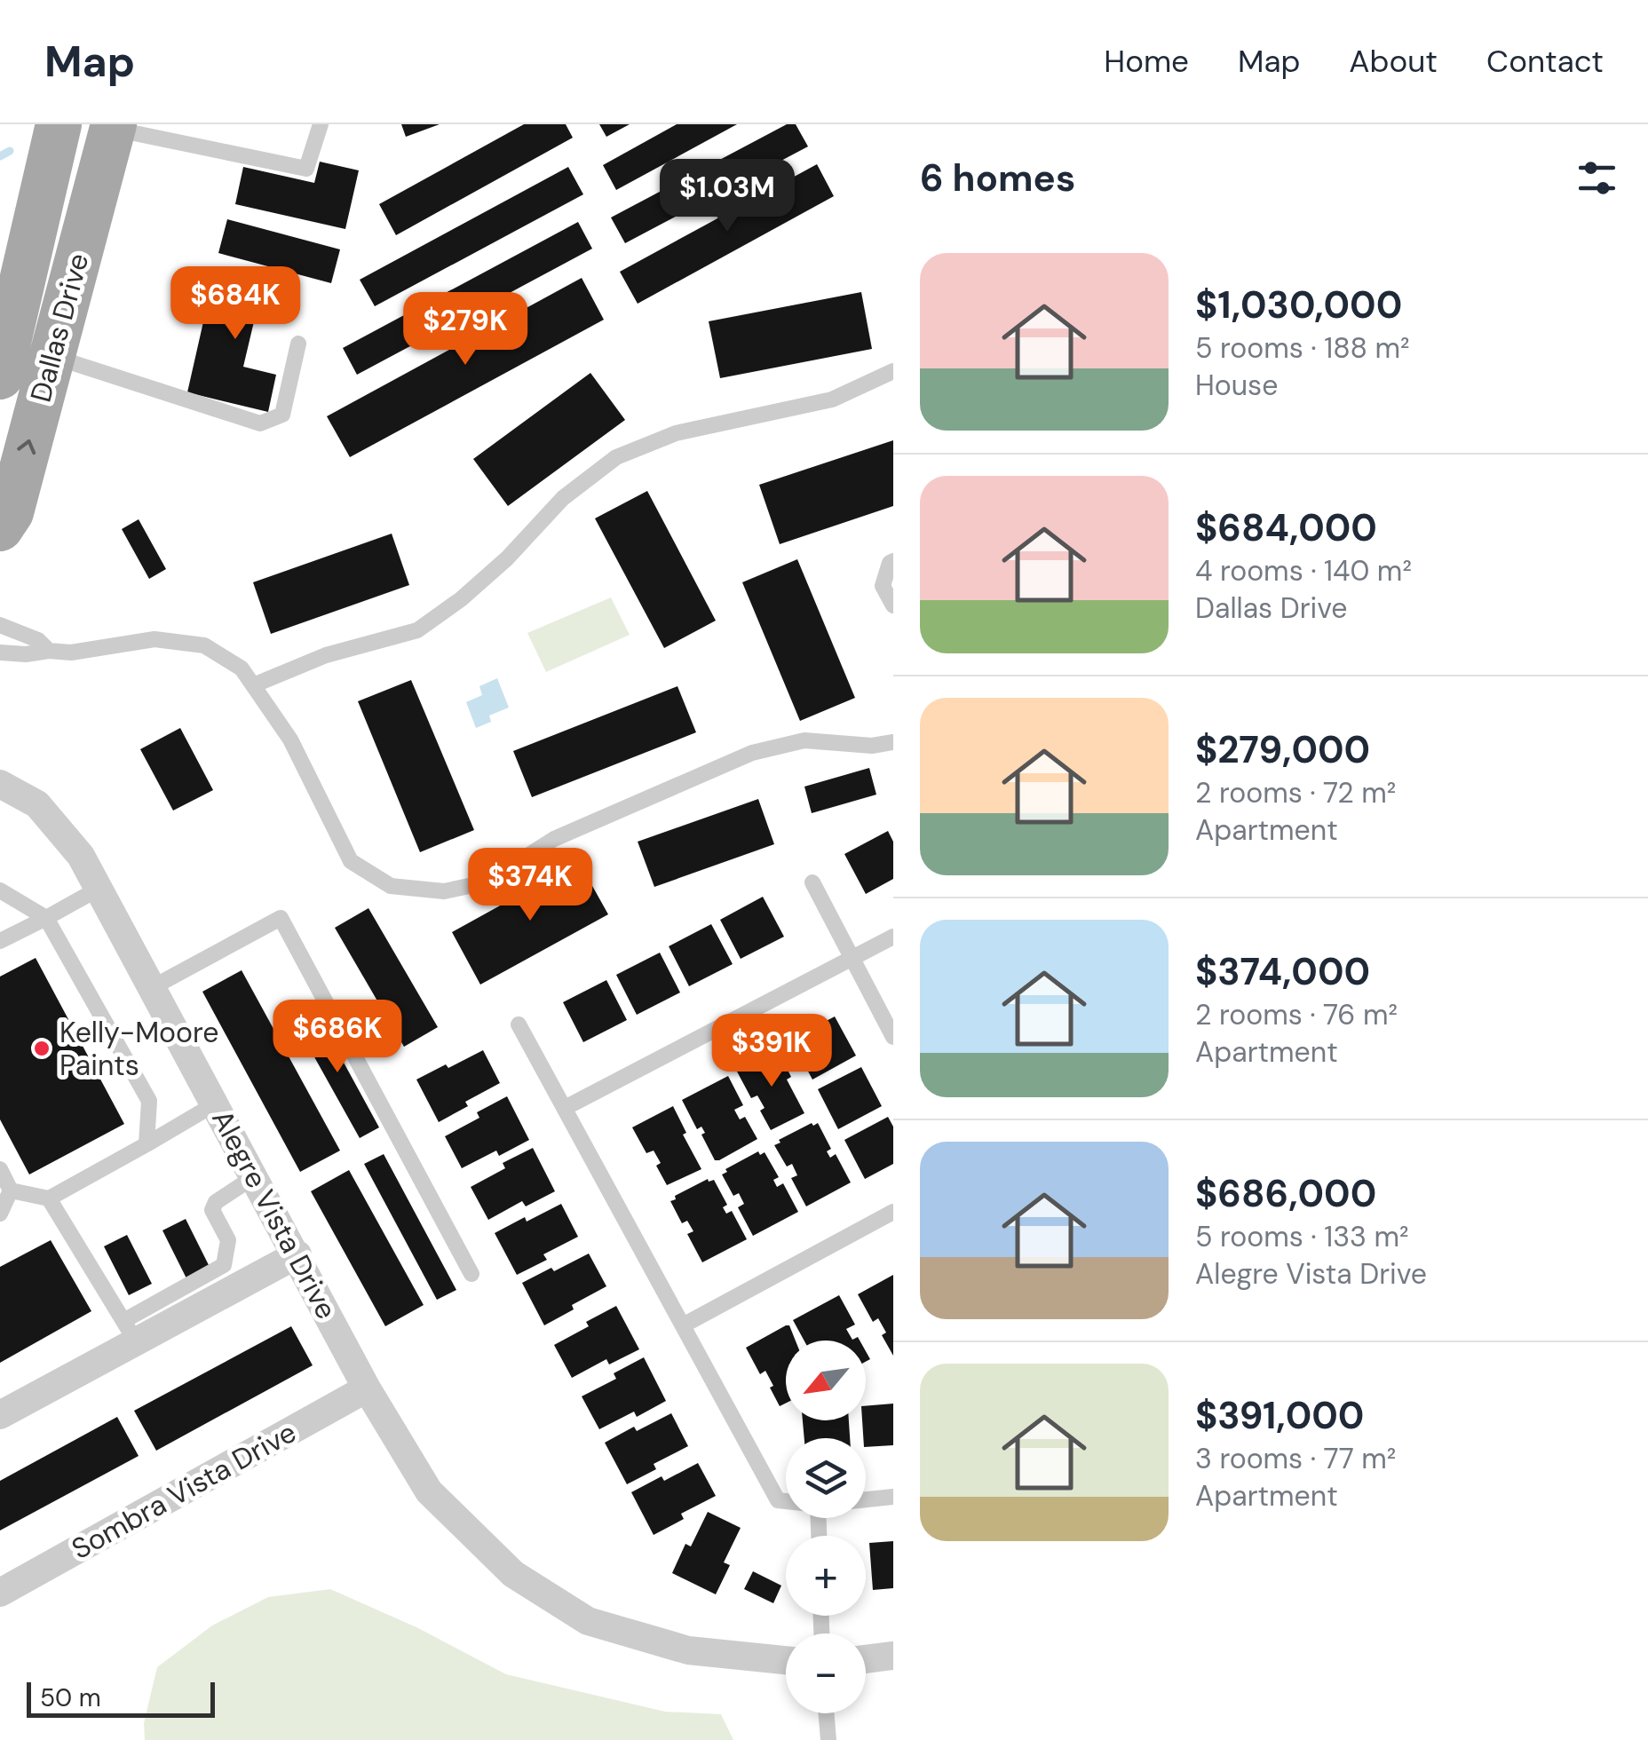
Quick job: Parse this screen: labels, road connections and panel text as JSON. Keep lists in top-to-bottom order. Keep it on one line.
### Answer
{"streets":{"main road":["Dallas Drive"],"street":["Alegre Vista Drive","Sombra Vista Drive"]},"crossings":[["Alegre Vista Drive","Sombra Vista Drive"]],"places":["Kelly-Moore Paints"],"scale_bar":"50 m","north":"bottom left","page":{"header":"Map","nav":["Home","Map","About","Contact"],"heading":"6 homes","price":["$1.03M","$684K","$279K","$374K","$686K","$391K"],"list":[{"name":"$1,030,000","note":"5 rooms · 188 m² · House"},{"name":"$684,000","note":"4 rooms · 140 m² · Dallas Drive"},{"name":"$279,000","note":"2 rooms · 72 m² · Apartment"},{"name":"$374,000","note":"2 rooms · 76 m² · Apartment"},{"name":"$686,000","note":"5 rooms · 133 m² · Alegre Vista Drive"},{"name":"$391,000","note":"3 rooms · 77 m² · Apartment"}],"map_buttons":["+","−"],"scale":"50 m"}}
